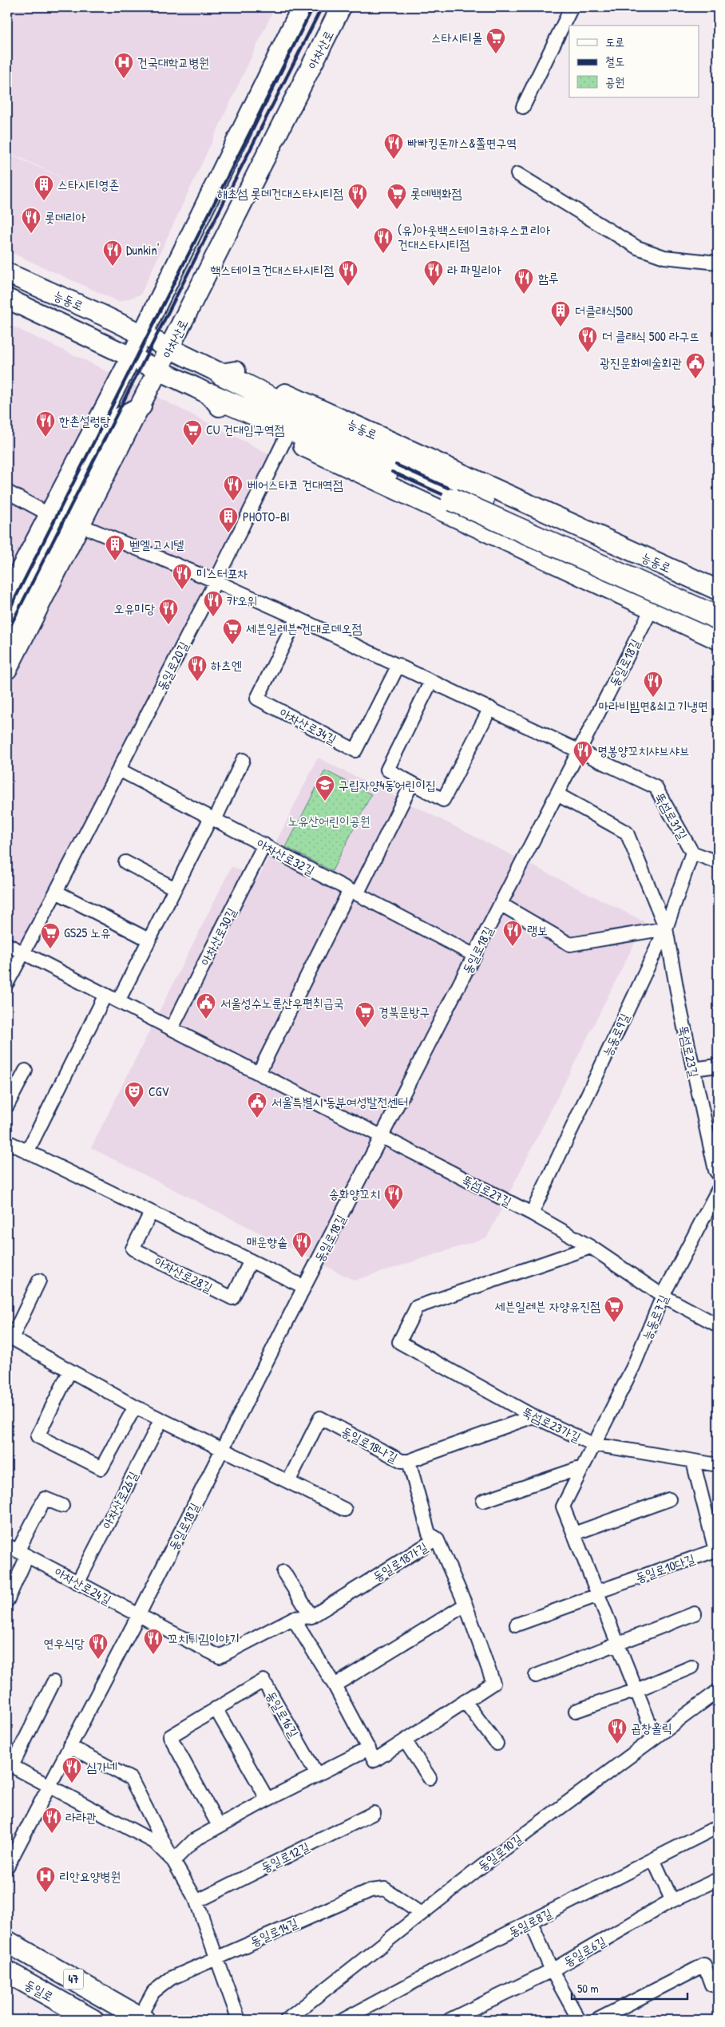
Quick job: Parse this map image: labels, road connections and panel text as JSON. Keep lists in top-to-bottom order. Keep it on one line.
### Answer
{"streets":{"highway":["능동로"],"main road":["아차산로","47","동일로"],"street":["동일로18길","동일로20길","아차산로34길","뚝섬로31길","아차산로32길","아차산로30길","능동로9길","뚝섬로23길","뚝섬로27길","아차산로28길","능동로7길","뚝섬로23가길","동일로18나길","아차산로26길","동일로18가길","동일로10다길","아차산로24길","동일로16길","동일로10길","동일로12길","동일로8길","동일로14길","동일로6길"]},"crossings":[["아차산로","능동로"],["능동로","동일로18길"],["능동로","동일로20길"],["동일로18길","뚝섬로31길"],["동일로18길","아차산로32길"],["동일로18길","뚝섬로23길"],["동일로18길","뚝섬로27길"],["동일로18길","동일로18가길"],["동일로18길","아차산로24길"],["동일로20길","아차산로32길"],["뚝섬로31길","능동로9길"],["아차산로32길","아차산로30길"],["능동로9길","뚝섬로23길"],["능동로9길","뚝섬로27길"],["뚝섬로27길","능동로7길"],["뚝섬로27길","뚝섬로23가길"],["능동로7길","뚝섬로23가길"],["뚝섬로23가길","동일로18나길"],["뚝섬로23가길","동일로10다길"],["동일로18나길","동일로18가길"],["아차산로26길","아차산로24길"],["동일로18가길","아차산로24길"],["동일로10길","동일로14길"],["동일로14길","동일로"]],"parks":["노유산어린이공원"],"places":{"supermarket":["스타시티몰","롯데백화점","CU 건대입구역점","세븐일레븐 건대로데오점","GS25 노유","경북문방구","세븐일레븐 자양유진점"],"hospital":["건국대학교병원","리안요양병원"],"restaurant":["빠빠킹돈까스&쫄면구역","해초섬 롯데건대스타시티점","롯데리아","(유)아웃백스테이크하우스코리아 건대스타시티점","Dunkin'","핵스테이크건대스타시티점","라 파밀리아","함루","더 클래식 500 라구뜨","한촌설렁탕","베어스타코 건대역점","미스터포차","카오위","오유미당","하츠엔","마라비빔면&쇠고기냉면","명봉양꼬치샤브샤브","랭보","송화양꼬치","매운향솥","꼬치튀김이야기","연우식당","곱창홀릭","심가네","라라관"],"building":["스타시티영존","더클래식500","PHOTO-BI","벧엘 고시텔"],"public building":["광진문화예술회관","서울성수노룬산우편취급국","서울특별시 동부여성발전센터"],"school or university":["구립자양4동어린이집"],"theatre":["CGV"]},"legend":["도로","철도","공원"],"scale_bar":"50 m"}
